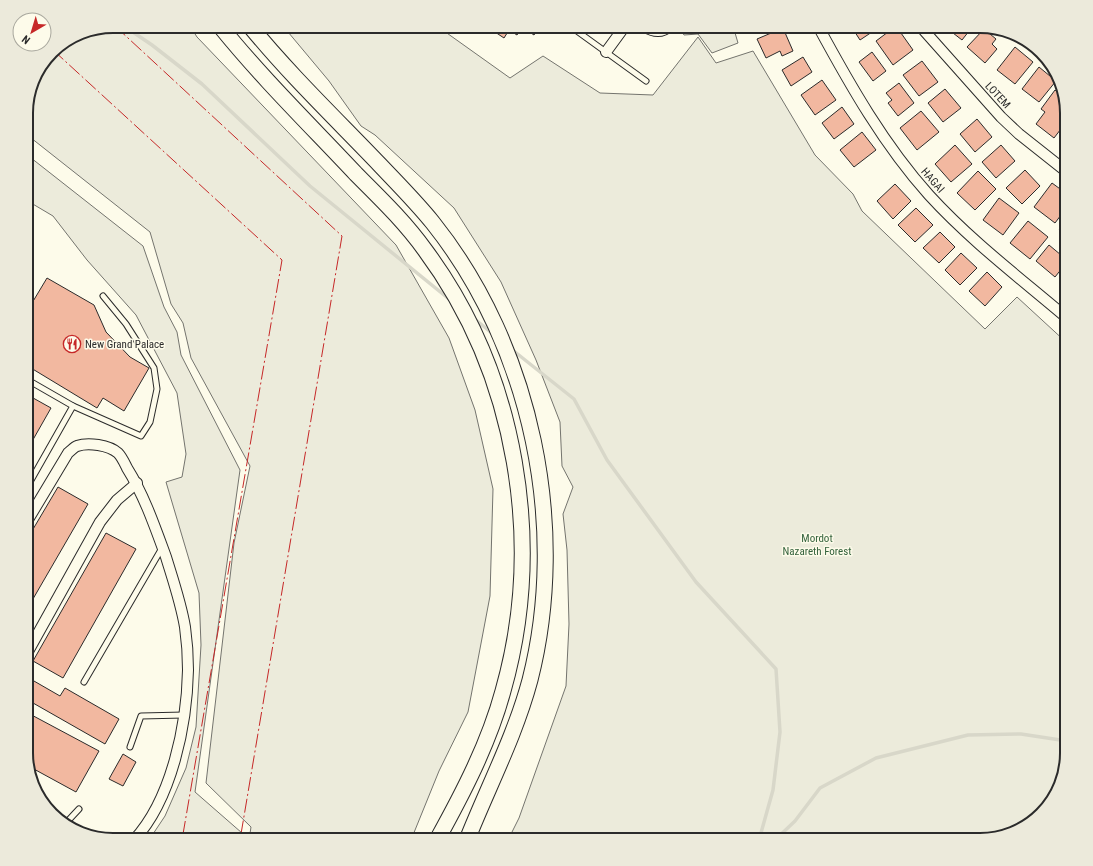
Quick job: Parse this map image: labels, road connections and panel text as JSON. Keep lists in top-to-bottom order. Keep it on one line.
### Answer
{"streets":{"street":["LOTEM","HAGAI"]},"parks":["Mordot Nazareth Forest"],"places":{"restaurant":["New Grand Palace"]},"north":"bottom left"}
